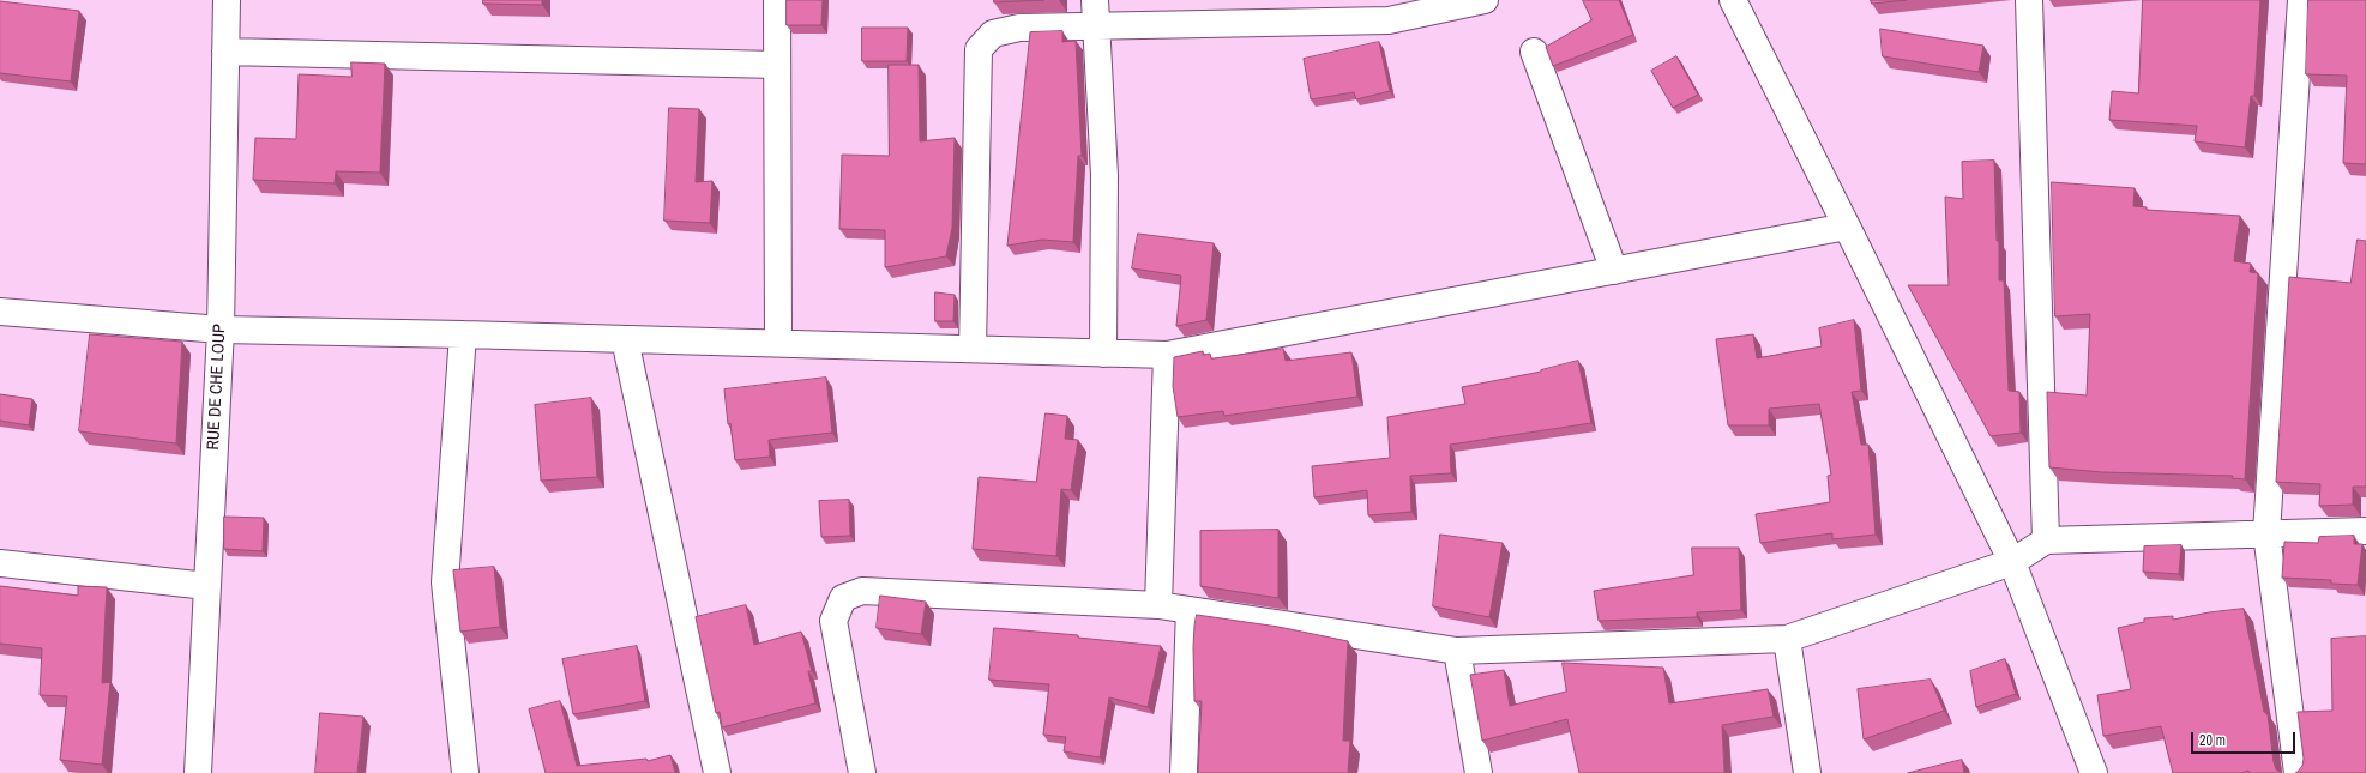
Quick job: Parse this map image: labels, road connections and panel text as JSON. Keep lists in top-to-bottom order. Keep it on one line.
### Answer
{"streets":{"street":["RUE DE CHE LOUP"]},"scale_bar":"20 m"}
